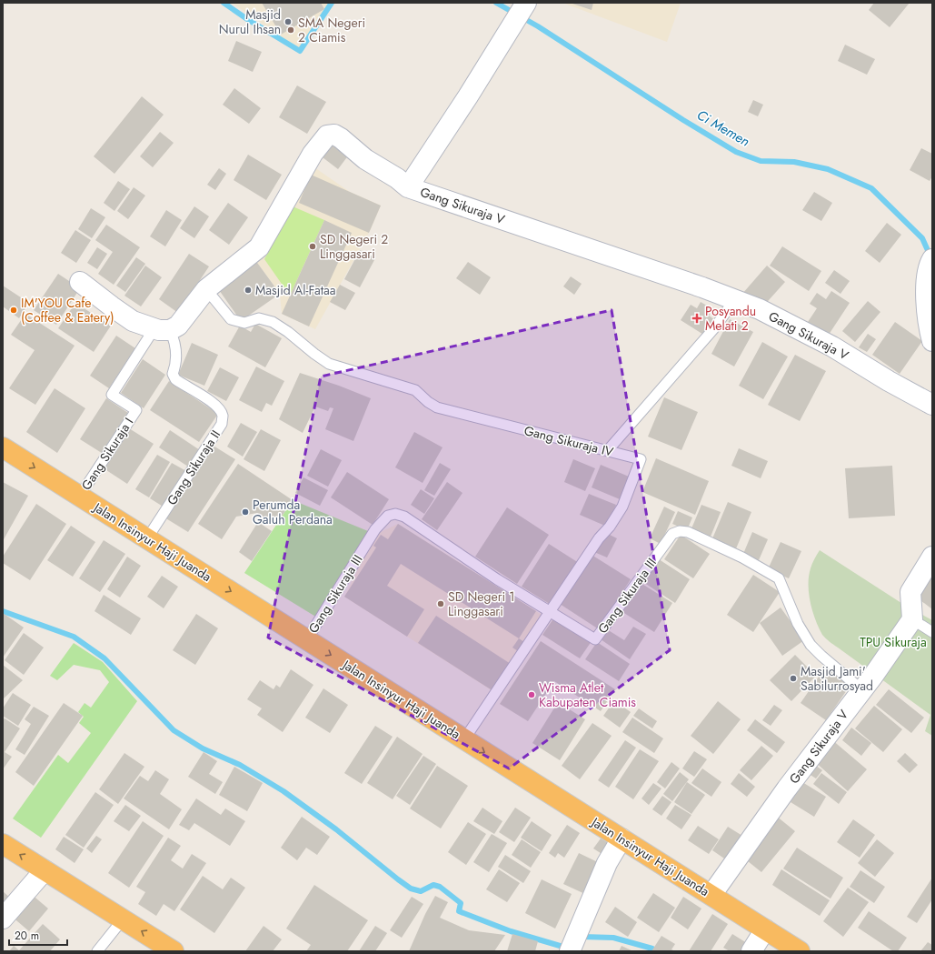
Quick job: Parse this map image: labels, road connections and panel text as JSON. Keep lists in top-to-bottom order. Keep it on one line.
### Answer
{"streets":{"highway":["Jalan Insinyur Haji Juanda"],"street":["Gang Sikuraja V"],"lane":["Gang Sikuraja IV","Gang Sikuraja I","Gang Sikuraja II","Gang Sikuraja III"]},"crossings":[["Gang Sikuraja V","Gang Sikuraja IV"],["Gang Sikuraja V","Gang Sikuraja I"],["Gang Sikuraja V","Gang Sikuraja II"],["Gang Sikuraja V","Jalan Insinyur Haji Juanda"],["Gang Sikuraja V","Gang Sikuraja III"],["Gang Sikuraja IV","Jalan Insinyur Haji Juanda"],["Gang Sikuraja IV","Gang Sikuraja III"],["Gang Sikuraja I","Gang Sikuraja II"],["Gang Sikuraja I","Jalan Insinyur Haji Juanda"],["Gang Sikuraja II","Jalan Insinyur Haji Juanda"],["Jalan Insinyur Haji Juanda","Gang Sikuraja III"]],"one_way":["Jalan Insinyur Haji Juanda"],"water":["Ci Memen"],"parks":["TPU Sikuraja"],"places":{"other":["Masjid Nurul Ihsan","SMA Negeri 2 Ciamis","SD Negeri 2 Linggasari","Masjid Al-Fataa","IM'YOU Cafe (Coffee & Eatery)","Perumda Galuh Perdana","SD Negeri 1 Linggasari","Masjid Jami' Sabilurrosyad","Wisma Atlet Kabupaten Ciamis"],"health":["Posyandu Melati 2"]},"scale_bar":"20 m"}
